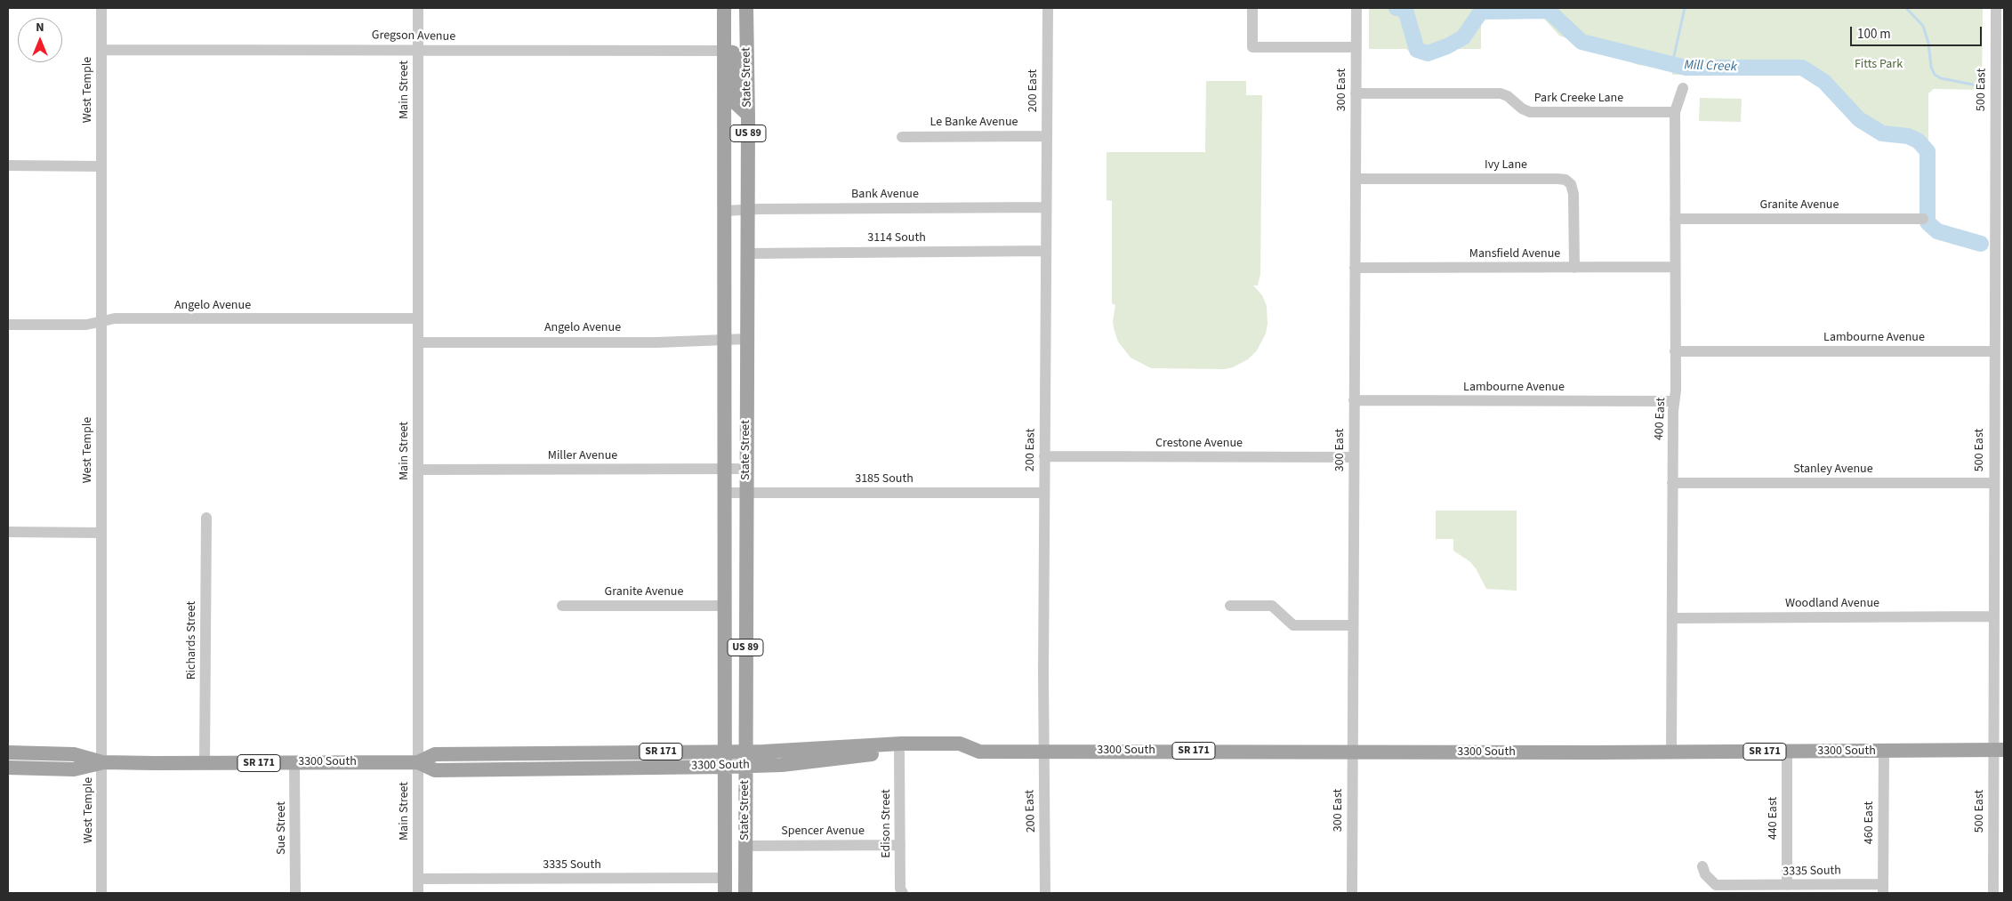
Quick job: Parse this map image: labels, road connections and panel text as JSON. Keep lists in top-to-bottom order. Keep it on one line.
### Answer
{"streets":{"main road":["State Street","US 89","3300 South","SR 171"],"street":["Gregson Avenue","West Temple","Main Street","300 East","500 East","200 East","Park Creeke Lane","Le Banke Avenue","Ivy Lane","Bank Avenue","Granite Avenue","3114 South","Mansfield Avenue","Angelo Avenue","Lambourne Avenue","400 East","Crestone Avenue","Miller Avenue","Stanley Avenue","3185 South","Woodland Avenue","Richards Street","440 East","460 East","Edison Street","Sue Street","Spencer Avenue","3335 South"]},"crossings":[["Gregson Avenue","State Street"],["Gregson Avenue","West Temple"],["Gregson Avenue","Main Street"],["State Street","Bank Avenue"],["State Street","Granite Avenue"],["State Street","3114 South"],["State Street","Angelo Avenue"],["State Street","Miller Avenue"],["State Street","3185 South"],["State Street","3300 South"],["State Street","Spencer Avenue"],["State Street","3335 South"],["West Temple","Angelo Avenue"],["West Temple","3300 South"],["Main Street","Angelo Avenue"],["Main Street","Miller Avenue"],["Main Street","3300 South"],["Main Street","3335 South"],["300 East","Park Creeke Lane"],["300 East","Ivy Lane"],["300 East","Mansfield Avenue"],["300 East","Lambourne Avenue"],["300 East","Crestone Avenue"],["300 East","3300 South"],["500 East","Lambourne Avenue"],["500 East","Stanley Avenue"],["500 East","Woodland Avenue"],["500 East","3300 South"],["200 East","Le Banke Avenue"],["200 East","Bank Avenue"],["200 East","3114 South"],["200 East","Crestone Avenue"],["200 East","3185 South"],["200 East","3300 South"],["Park Creeke Lane","400 East"],["Ivy Lane","Mansfield Avenue"],["Granite Avenue","400 East"],["Mansfield Avenue","400 East"],["Lambourne Avenue","400 East"],["400 East","Stanley Avenue"],["400 East","Woodland Avenue"],["400 East","3300 South"],["Richards Street","3300 South"],["3300 South","440 East"],["3300 South","460 East"],["3300 South","Edison Street"],["3300 South","Sue Street"],["440 East","3335 South"],["460 East","3335 South"],["Edison Street","Spencer Avenue"]],"water":["Mill Creek"],"parks":["Fitts Park"],"scale_bar":"100 m","north":"top"}
